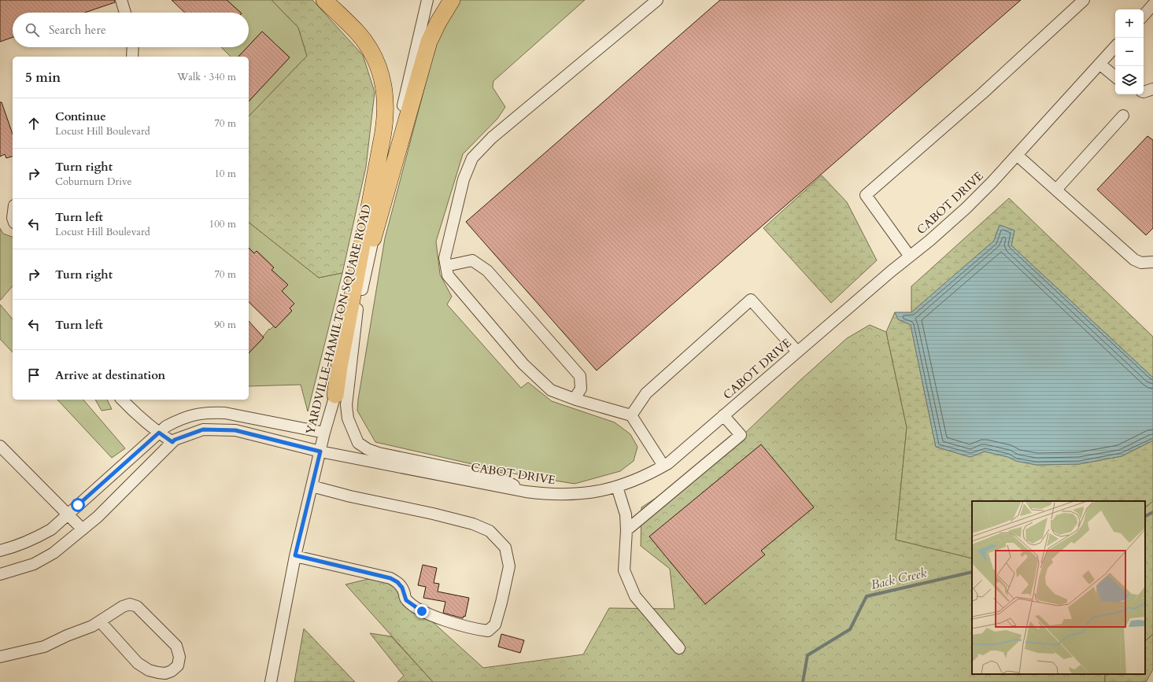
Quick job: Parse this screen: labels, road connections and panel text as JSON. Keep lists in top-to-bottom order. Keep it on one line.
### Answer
{"streets":{"street":["CABOT DRIVE","YARDVILLE-HAMILTON SQUARE ROAD"]},"crossings":[["CABOT DRIVE","YARDVILLE-HAMILTON SQUARE ROAD"]],"water":["Back Creek"],"page":{"map_buttons":["+","−"],"search":"Search here","heading":["5 min","Walk · 340 m"],"list":[["Continue","Locust Hill Boulevard","70 m"],["Turn right","Coburnurn Drive","10 m"],["Turn left","Locust Hill Boulevard","100 m"],["Turn right","70 m"],["Turn left","90 m"],"Arrive at destination"]}}
